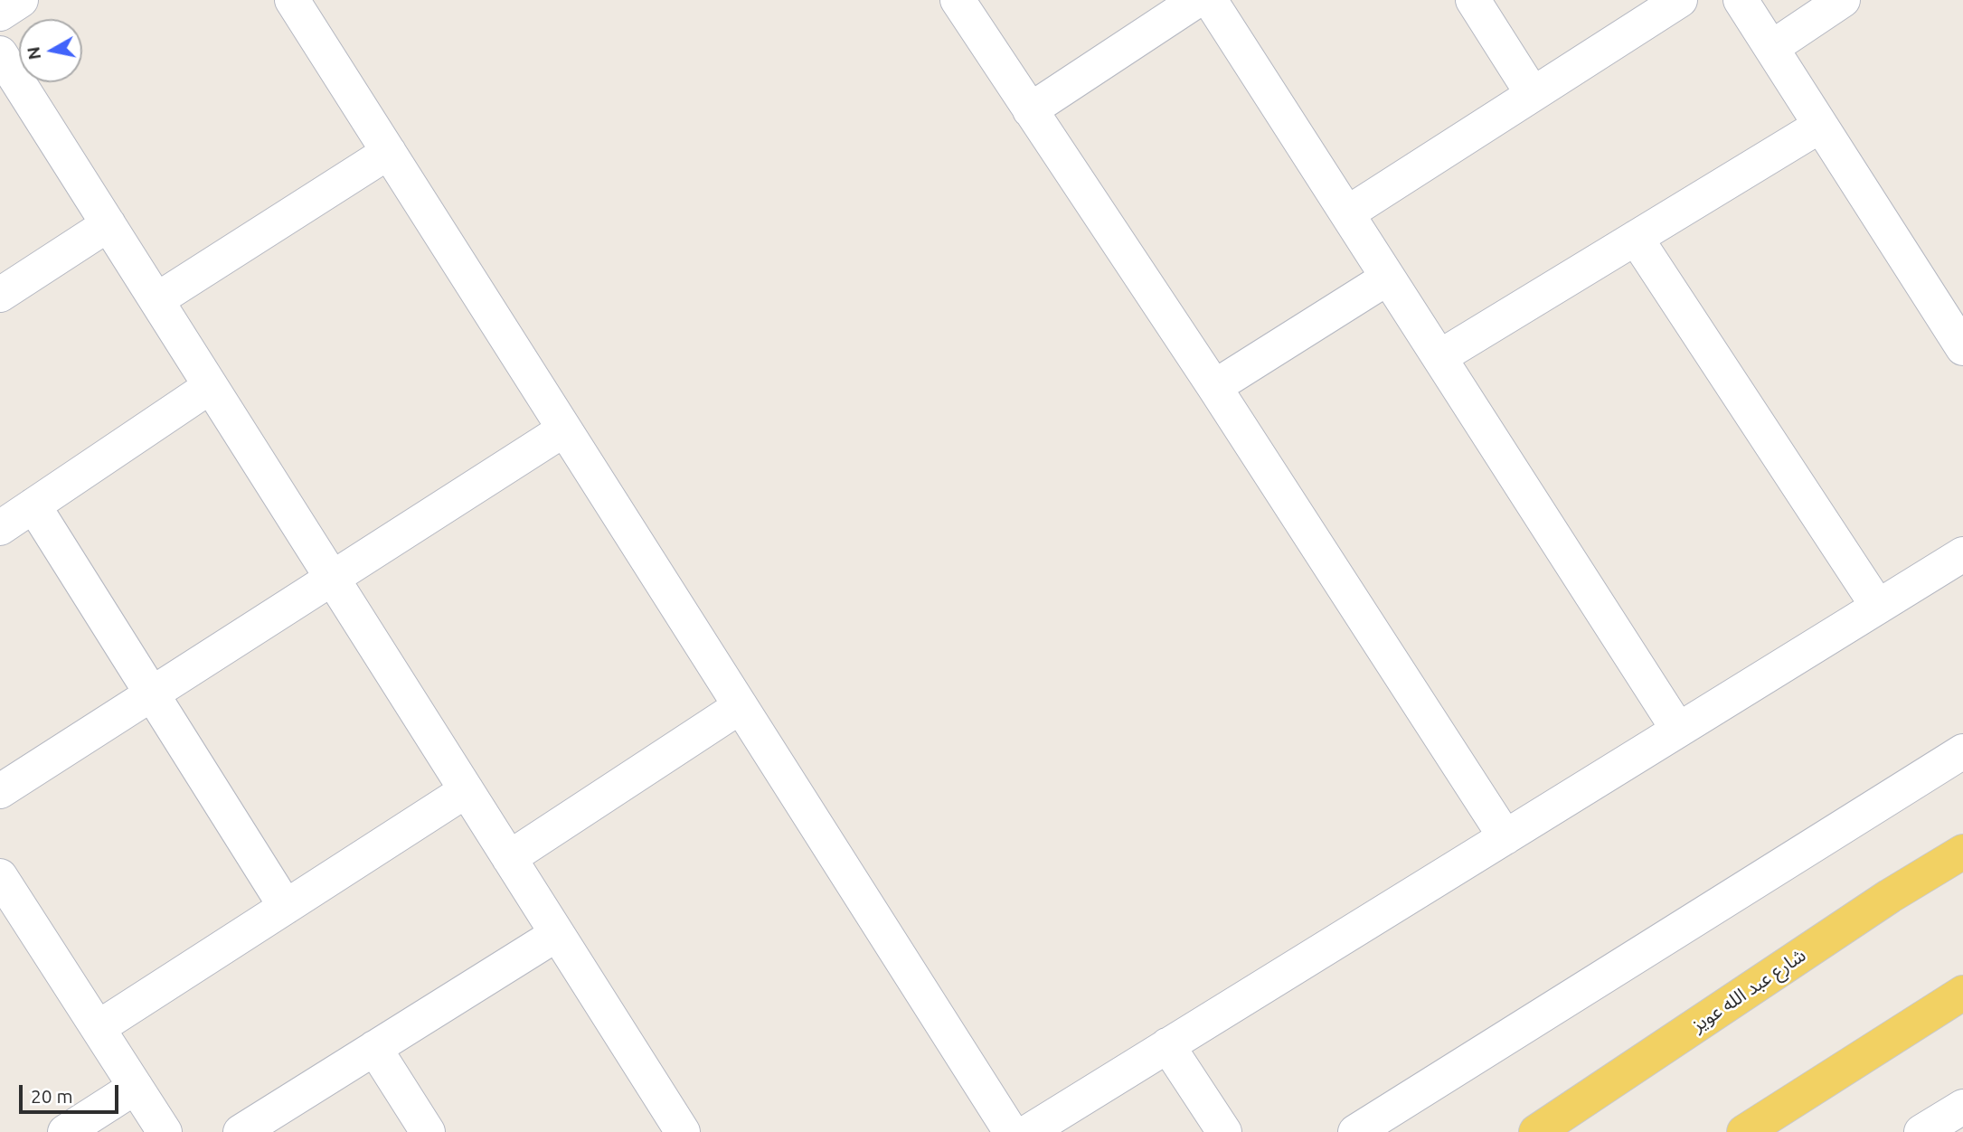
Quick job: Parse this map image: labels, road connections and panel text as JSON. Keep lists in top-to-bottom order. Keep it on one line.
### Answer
{"streets":{"main road":["شارع عبد الله عويز"]},"scale_bar":"20 m","north":"left"}
